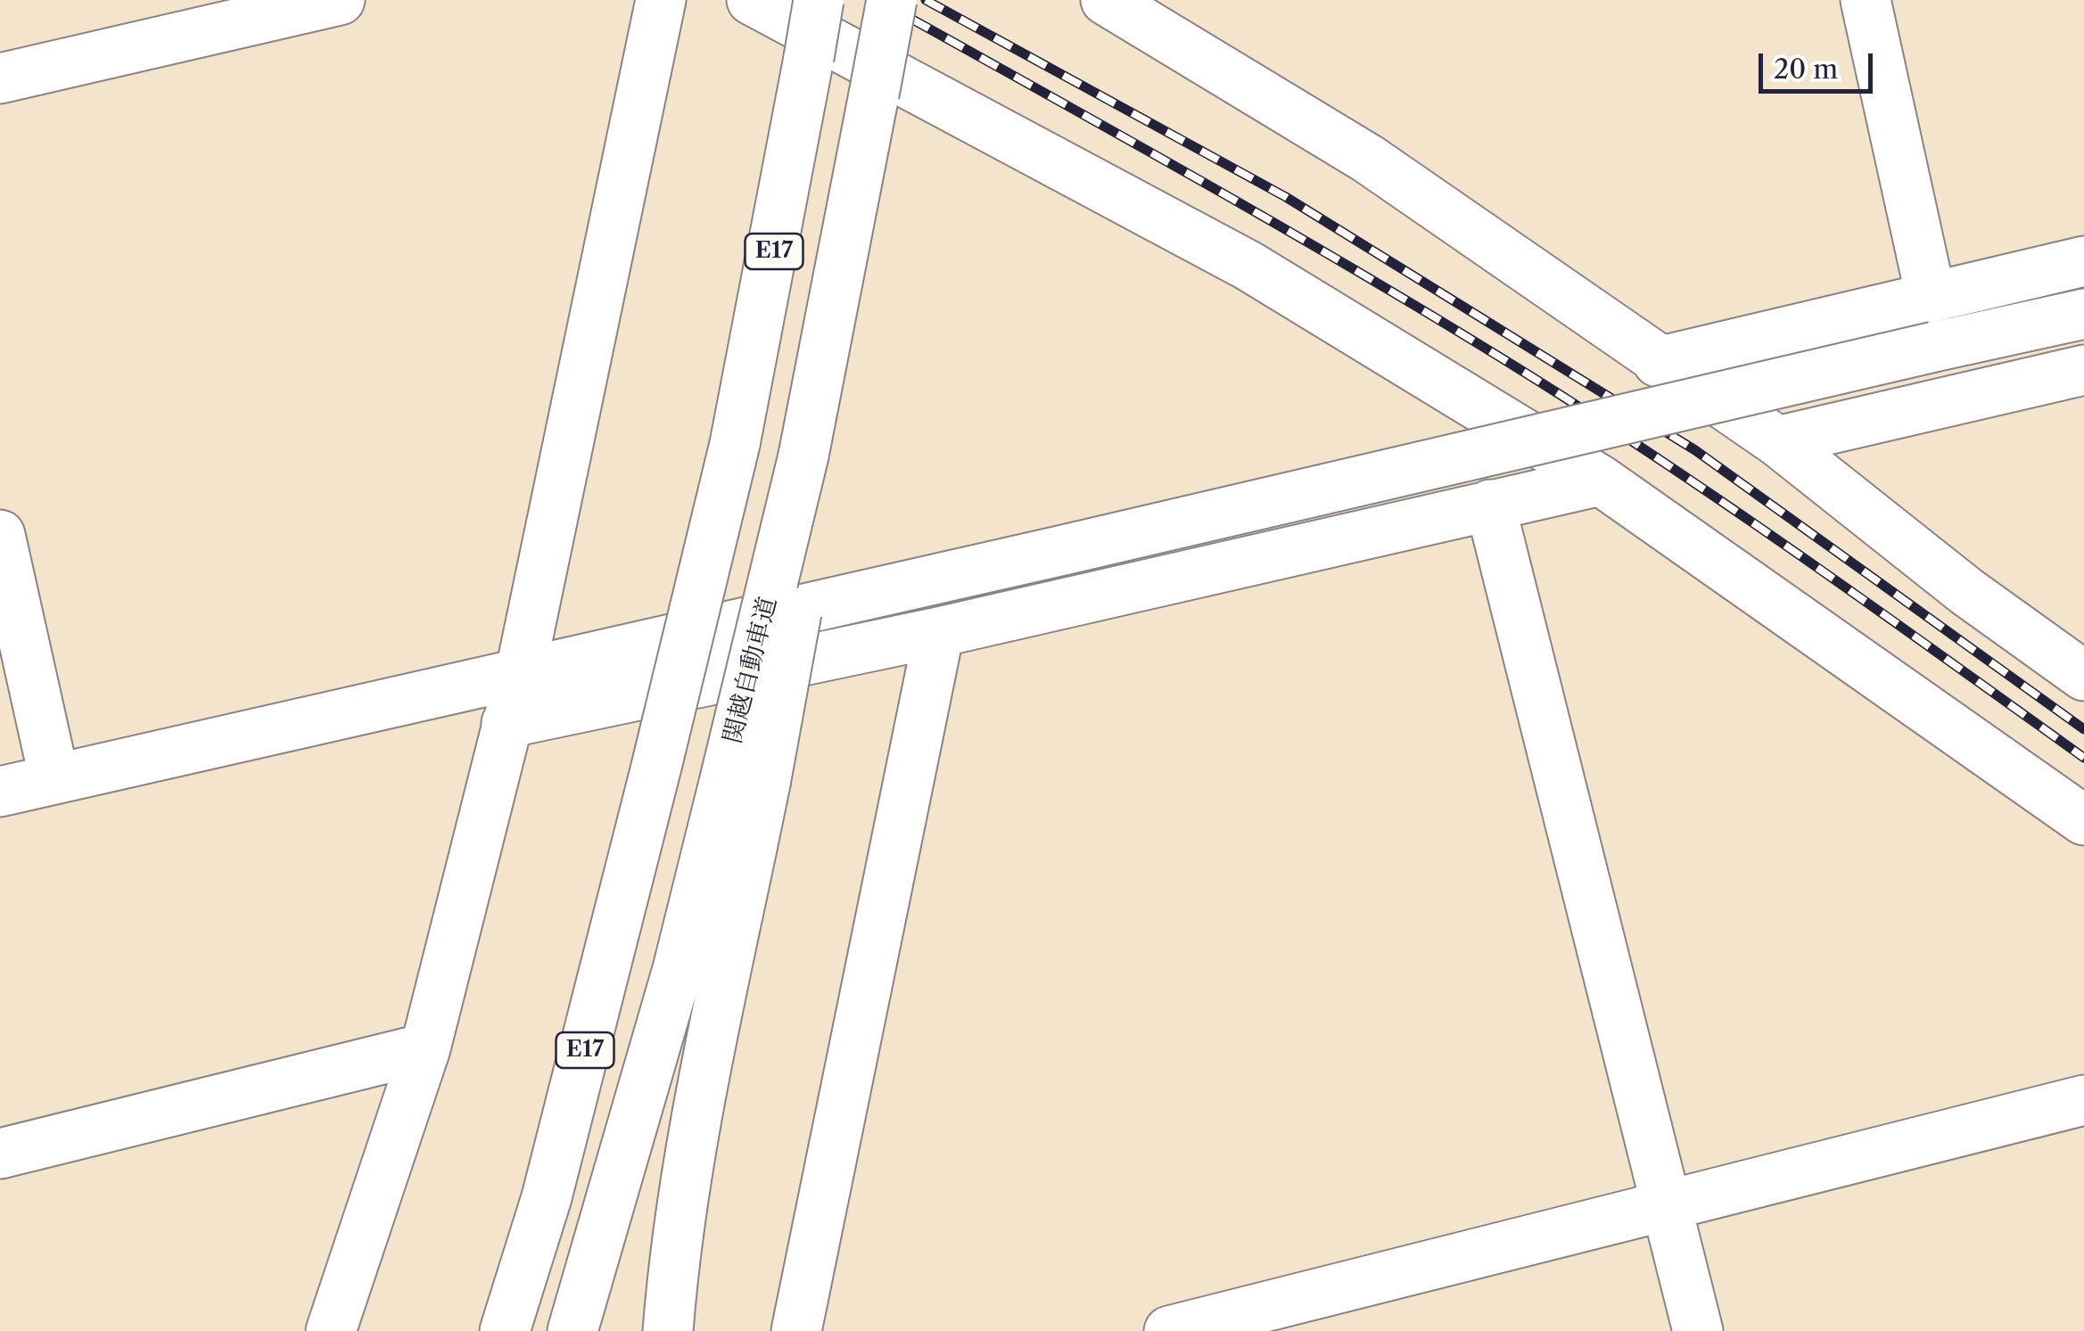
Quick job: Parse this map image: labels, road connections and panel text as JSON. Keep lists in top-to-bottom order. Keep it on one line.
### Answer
{"streets":{"main road":["E17","関越自動車道"]},"scale_bar":"20 m"}
